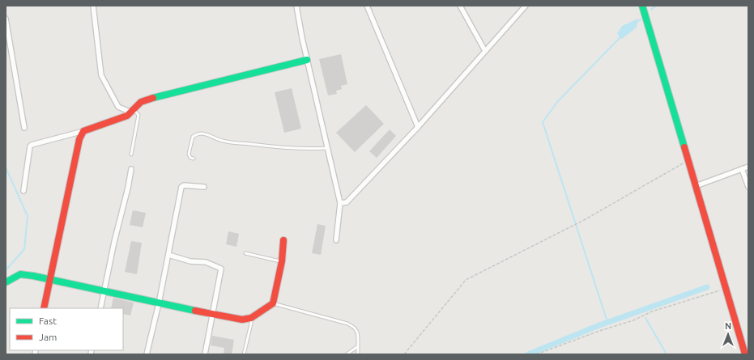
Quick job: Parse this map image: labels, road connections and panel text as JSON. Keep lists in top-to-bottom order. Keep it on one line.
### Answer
{"legend":["Fast","Jam"],"north":"top"}
